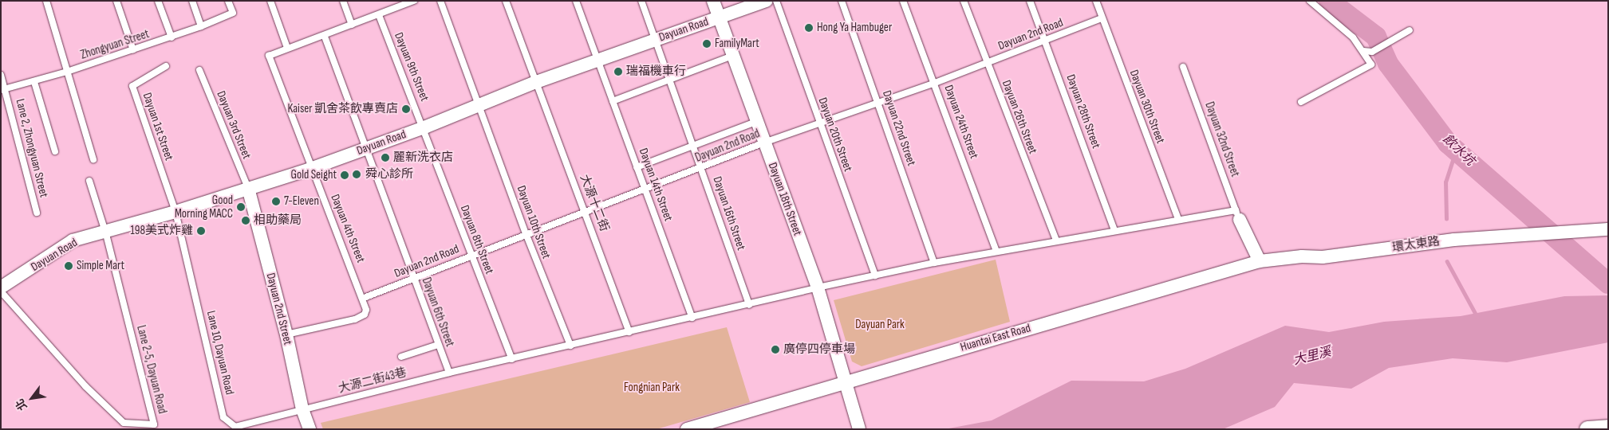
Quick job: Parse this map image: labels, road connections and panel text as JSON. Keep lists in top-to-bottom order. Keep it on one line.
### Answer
{"streets":{"street":["Dayuan Road","Dayuan 18th Street","環太東路","Dayuan 2nd Street","Huantai East Road"],"lane":["Dayuan 2nd Road","Zhongyuan Street","Dayuan 9th Street","Dayuan 30th Street","Dayuan 28th Street","Dayuan 26th Street","Dayuan 24th Street","Dayuan 3rd Street","Dayuan 1st Street","Dayuan 22nd Street","Dayuan 20th Street","Dayuan 32nd Street","Lane 2, Zhongyuan Street","Dayuan 14th Street","大源十二街","Dayuan 16th Street","Dayuan 10th Street","Dayuan 4th Street","Dayuan 8th Street","Dayuan 6th Street","Lane 10, Dayuan Road","Lane 2-5, Dayuan Road","大源二街43巷"]},"crossings":[["Dayuan Road","Dayuan 9th Street"],["Dayuan Road","Dayuan 3rd Street"],["Dayuan Road","Dayuan 1st Street"],["Dayuan Road","Dayuan 14th Street"],["Dayuan Road","Dayuan 18th Street"],["Dayuan Road","大源十二街"],["Dayuan Road","Dayuan 16th Street"],["Dayuan Road","Dayuan 10th Street"],["Dayuan Road","Dayuan 4th Street"],["Dayuan Road","Dayuan 8th Street"],["Dayuan Road","Dayuan 2nd Street"],["Dayuan Road","Dayuan 6th Street"],["Dayuan Road","Lane 10, Dayuan Road"],["Dayuan Road","Lane 2-5, Dayuan Road"],["Dayuan 2nd Road","Dayuan 30th Street"],["Dayuan 2nd Road","Dayuan 28th Street"],["Dayuan 2nd Road","Dayuan 26th Street"],["Dayuan 2nd Road","Dayuan 24th Street"],["Dayuan 2nd Road","Dayuan 22nd Street"],["Dayuan 2nd Road","Dayuan 20th Street"],["Dayuan 2nd Road","Dayuan 14th Street"],["Dayuan 2nd Road","Dayuan 18th Street"],["Dayuan 2nd Road","大源十二街"],["Dayuan 2nd Road","Dayuan 16th Street"],["Dayuan 2nd Road","Dayuan 10th Street"],["Dayuan 2nd Road","Dayuan 4th Street"],["Dayuan 2nd Road","Dayuan 8th Street"],["Dayuan 2nd Road","Dayuan 6th Street"],["Zhongyuan Street","Lane 2, Zhongyuan Street"],["Dayuan 9th Street","Dayuan 8th Street"],["Dayuan 30th Street","大源二街43巷"],["Dayuan 28th Street","大源二街43巷"],["Dayuan 26th Street","大源二街43巷"],["Dayuan 24th Street","大源二街43巷"],["Dayuan 3rd Street","Dayuan 2nd Street"],["Dayuan 1st Street","Lane 10, Dayuan Road"],["Dayuan 22nd Street","大源二街43巷"],["Dayuan 20th Street","大源二街43巷"],["Dayuan 32nd Street","大源二街43巷"],["Dayuan 14th Street","大源二街43巷"],["Dayuan 18th Street","Huantai East Road"],["Dayuan 18th Street","大源二街43巷"],["大源十二街","大源二街43巷"],["Dayuan 16th Street","大源二街43巷"],["Dayuan 10th Street","大源二街43巷"],["Dayuan 8th Street","大源二街43巷"],["環太東路","Huantai East Road"],["Dayuan 2nd Street","Lane 10, Dayuan Road"],["Dayuan 2nd Street","大源二街43巷"],["Dayuan 6th Street","大源二街43巷"],["Lane 10, Dayuan Road","大源二街43巷"]],"water":["飲水坑","大里溪"],"parks":["Dayuan Park","Fongnian Park"],"places":["Hong Ya Hambuger","FamilyMart","瑞福機車行","Kaiser 凱舍茶飲專賣店","麗新洗衣店","舜心診所","Gold Seight","7-Eleven","Good Morning MACC","相助藥局","198美式炸雞","Simple Mart","廣停四停車場"],"north":"bottom left"}
